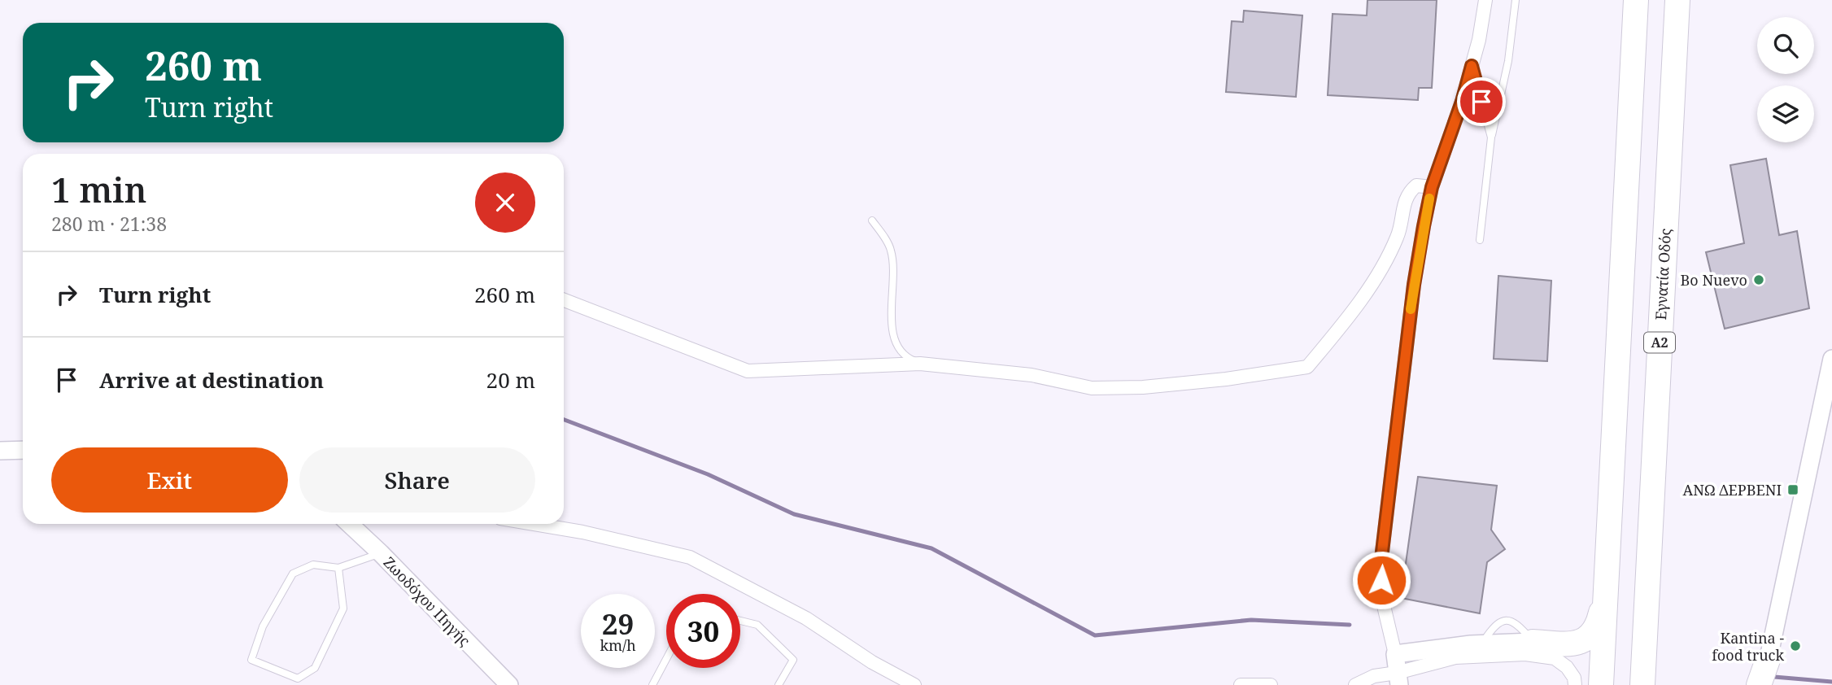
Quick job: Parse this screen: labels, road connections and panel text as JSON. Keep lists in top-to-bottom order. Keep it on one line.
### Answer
{"streets":{"highway":["Εγνατία Οδός","Α2"],"street":["Ζωοδόχου Πηγής"]},"places":{"other":["Bo Nuevo","Kantina - food truck"],"transit":["ΑΝΩ ΔΕΡΒΕΝΙ"]},"page":{"turn":["260 m","Turn right"],"heading":["1 min","280 m · 21:38"],"list":[{"name":"Turn right","value":"260 m"},{"name":"Arrive at destination","value":"20 m"}],"buttons":["Exit","Share"],"speed":"29 km/h","limit":"30"}}
